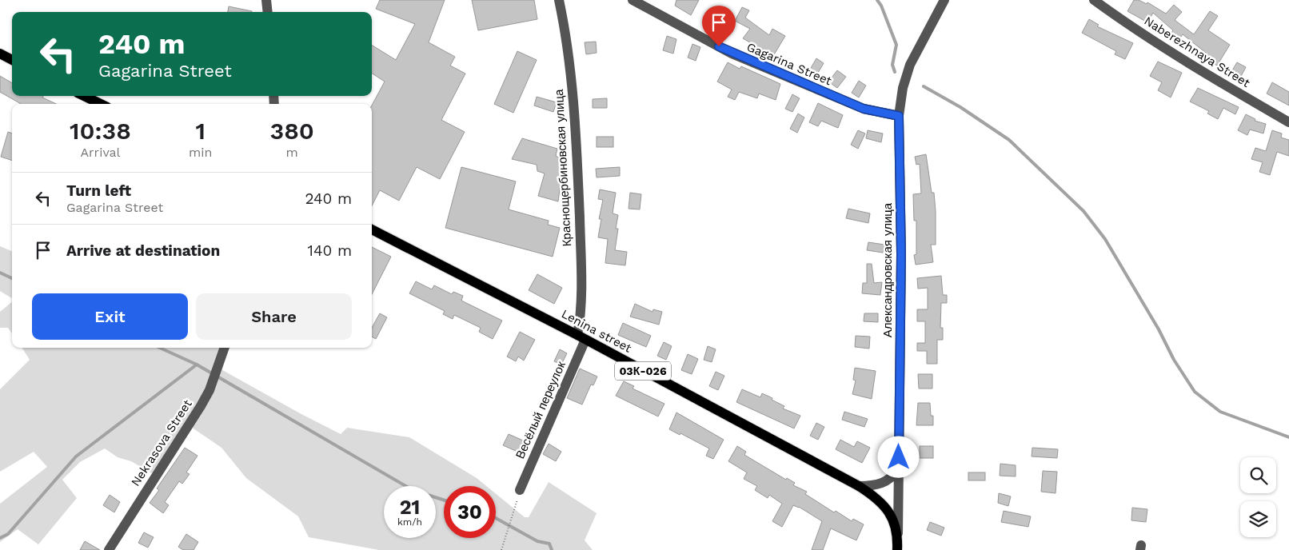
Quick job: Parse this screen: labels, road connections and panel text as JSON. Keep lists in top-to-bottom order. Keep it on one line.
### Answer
{"streets":{"main road":["Александровская улица","Lenina street","03К-026"],"street":["Naberezhnaya Street","Gagarina Street","Краснощербиновская улица","Весёлый переулок","Nekrasova Street"]},"crossings":[["Gagarina Street","Александровская улица"],["Краснощербиновская улица","Lenina street"],["Краснощербиновская улица","Весёлый переулок"],["Александровская улица","Lenina street"],["Lenina street","Весёлый переулок"]],"page":{"turn":["240 m","Gagarina Street"],"eta":["10:38","Arrival","1","min","380","m"],"list":[{"name":"Turn left","note":"Gagarina Street","value":"240 m"},{"name":"Arrive at destination","value":"140 m"}],"buttons":["Exit","Share"],"speed":"21 km/h","limit":"30"}}
